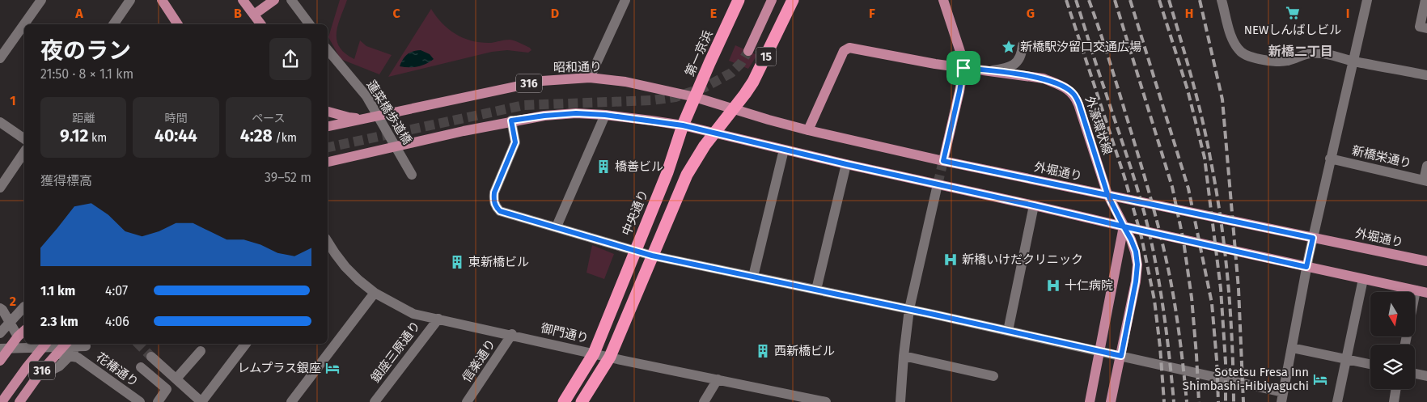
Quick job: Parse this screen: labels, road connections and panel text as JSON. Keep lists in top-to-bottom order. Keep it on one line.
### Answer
{"streets":{"highway":["第一京浜","15","中央通り"],"main road":["昭和通り","316","外濠環状線","外堀通り"],"street":["蓮菜橋歩道橋","新橋栄通り","御門通り","銀座三原通り","信楽通り","花椿通り"]},"crossings":[["第一京浜","昭和通り"],["第一京浜","中央通り"],["15","昭和通り"],["15","外堀通り"],["15","御門通り"],["昭和通り","316"],["昭和通り","外堀通り"],["昭和通り","中央通り"],["316","花椿通り"],["外濠環状線","外堀通り"],["中央通り","御門通り"],["御門通り","銀座三原通り"],["御門通り","信楽通り"]],"districts":["新橋二丁目"],"places":{"supermarket":["NEWしんばしビル"],"place":["新橋駅汐留口交通広場"],"building":["橋善ビル","東新橋ビル","西新橋ビル"],"hospital":["新橋いけだクリニック","十仁病院"],"hotel":["レムプラス銀座","Sotetsu Fresa Inn Shimbashi-Hibiyaguchi"]},"north":"bottom","page":{"heading":["夜のラン","21:50 · 8 × 1.1 km"],"stats":[["距離","9.12 km"],["時間","40:44"],["ペース","4:28 /km"]],"chart":["獲得標高","39–52 m"],"list":[{"name":"1.1 km","note":"4:07"},{"name":"2.3 km","note":"4:06"}]},"grid":{"columns":["A","B","C","D","E","F","G","H","I"],"rows":["1","2"]}}
